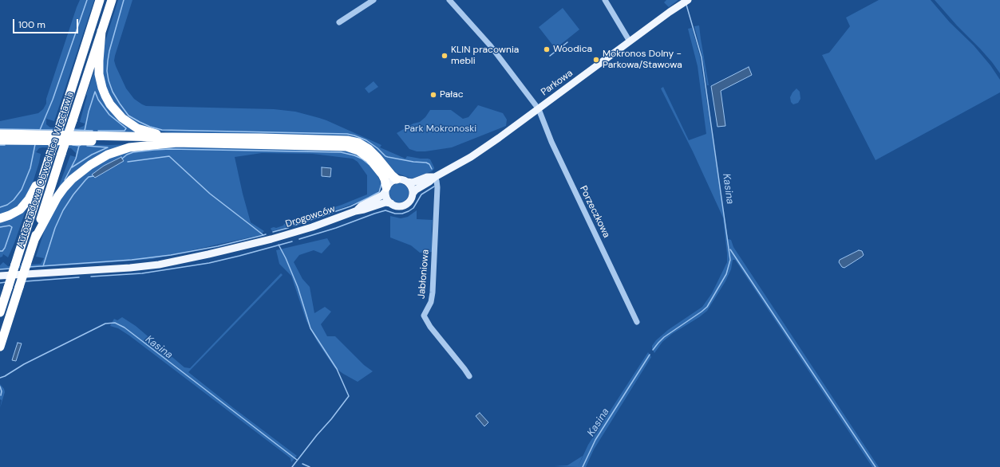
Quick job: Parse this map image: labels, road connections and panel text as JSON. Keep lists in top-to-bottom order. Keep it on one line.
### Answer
{"streets":{"highway":["Autostradowa Obwodnica Wrocławia"],"main road":["Parkowa","Drogowców"],"street":["Porzeczkowa","Jabłoniowa"]},"crossings":[["Parkowa","Porzeczkowa"],["Parkowa","Drogowców"],["Parkowa","Jabłoniowa"]],"water":["Kasina"],"parks":["Park Mokronoski"],"places":["Woodica","KLIN pracownia mebli","Mokronos Dolny - Parkowa/Stawowa","Pałac"],"scale_bar":"100 m"}
